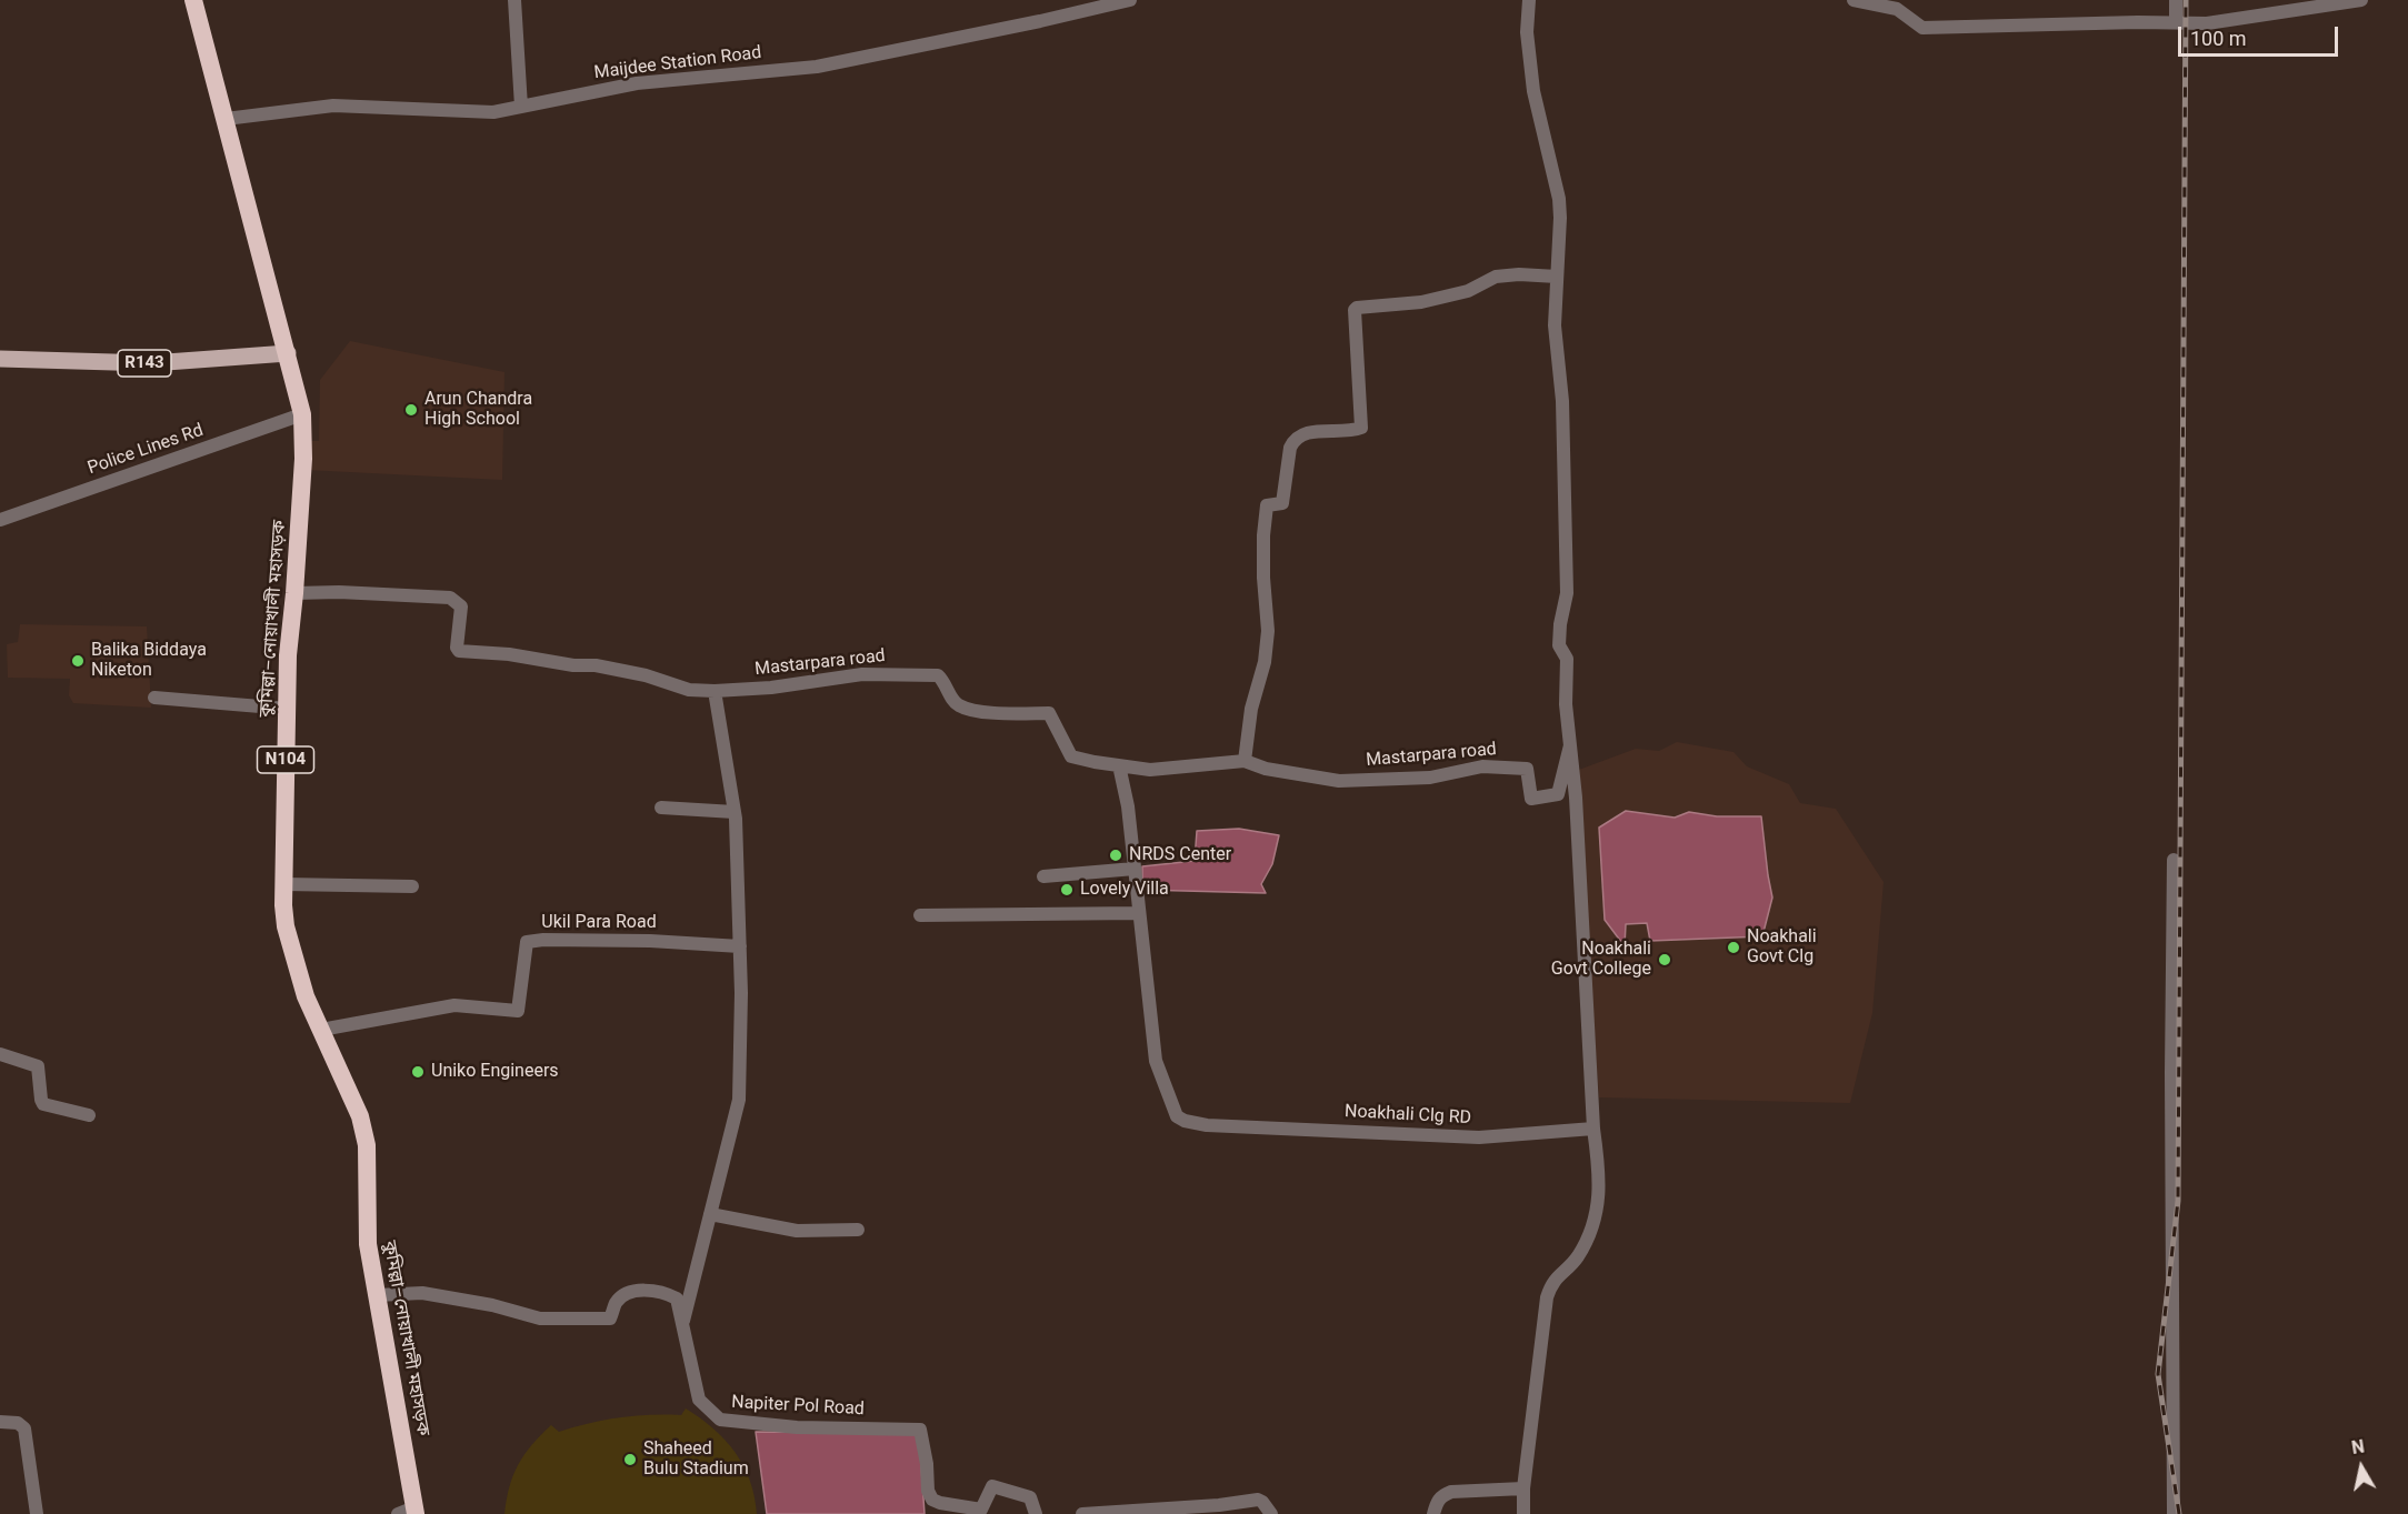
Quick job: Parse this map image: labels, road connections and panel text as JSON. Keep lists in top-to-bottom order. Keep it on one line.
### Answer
{"streets":{"highway":["কুমিল্লা–নোয়াখালী মহাসড়ক","N104"],"main road":["R143"],"street":["Maijdee Station Road","Police Lines Rd","Mastarpara road","Ukil Para Road","Noakhali Clg RD","Napiter Pol Road"]},"crossings":[["Maijdee Station Road","কুমিল্লা–নোয়াখালী মহাসড়ক"],["R143","কুমিল্লা–নোয়াখালী মহাসড়ক"],["Police Lines Rd","কুমিল্লা–নোয়াখালী মহাসড়ক"],["কুমিল্লা–নোয়াখালী মহাসড়ক","Mastarpara road"],["কুমিল্লা–নোয়াখালী মহাসড়ক","Ukil Para Road"],["কুমিল্লা–নোয়াখালী মহাসড়ক","Napiter Pol Road"],["Mastarpara road","Noakhali Clg RD"]],"places":["Arun Chandra High School","Balika Biddaya Niketon","NRDS Center","Lovely Villa","Noakhali Govt Clg","Noakhali Govt College","Uniko Engineers","Shaheed Bulu Stadium"],"scale_bar":"100 m","north":"top"}
